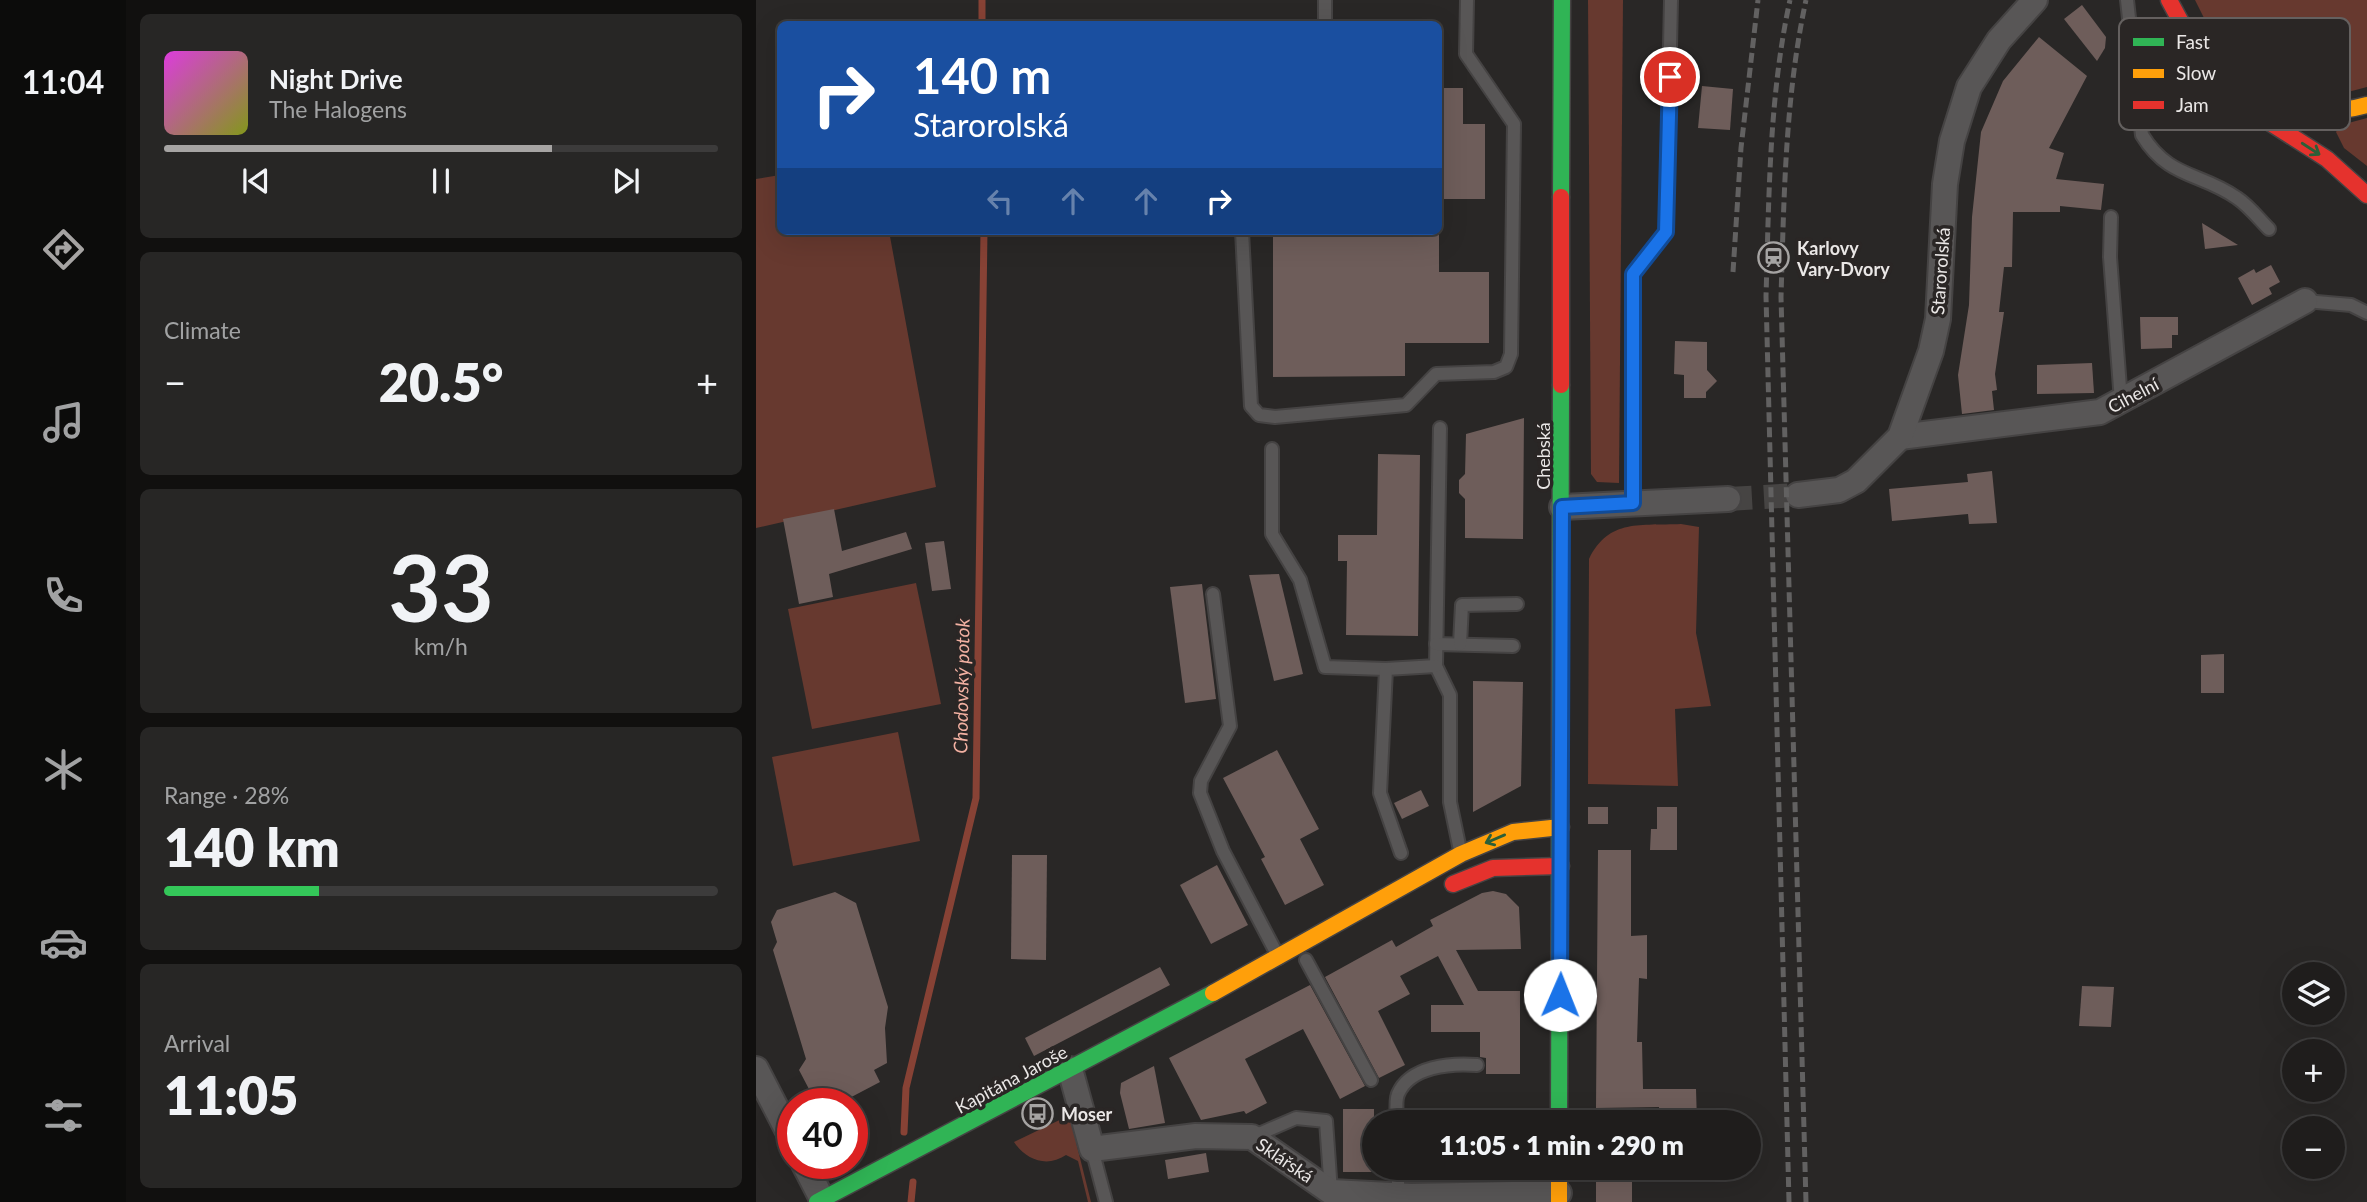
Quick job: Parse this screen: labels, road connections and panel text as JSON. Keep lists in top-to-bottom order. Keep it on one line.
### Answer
{"streets":{"main road":["Chebská","Kapitána Jaroše"],"street":["Starorolská","Cihelní","Sklářská"]},"crossings":[["Starorolská","Cihelní"],["Chebská","Kapitána Jaroše"]],"water":["Chodovský potok"],"places":{"station":["Karlovy Vary-Dvory"],"bus stop":["Moser"]},"legend":["Fast","Slow","Jam"],"page":{"tabs":"11:04","turn":["140 m","Starorolská"],"song":["Night Drive","The Halogens"],"tile":["Climate",["33","km/h"],["Range · 28%","140 km"],["Arrival","11:05"]],"heat":["−","20.5°","+"],"map_buttons":["+","−"],"limit":"40","trip":"11:05 · 1 min · 290 m"}}
